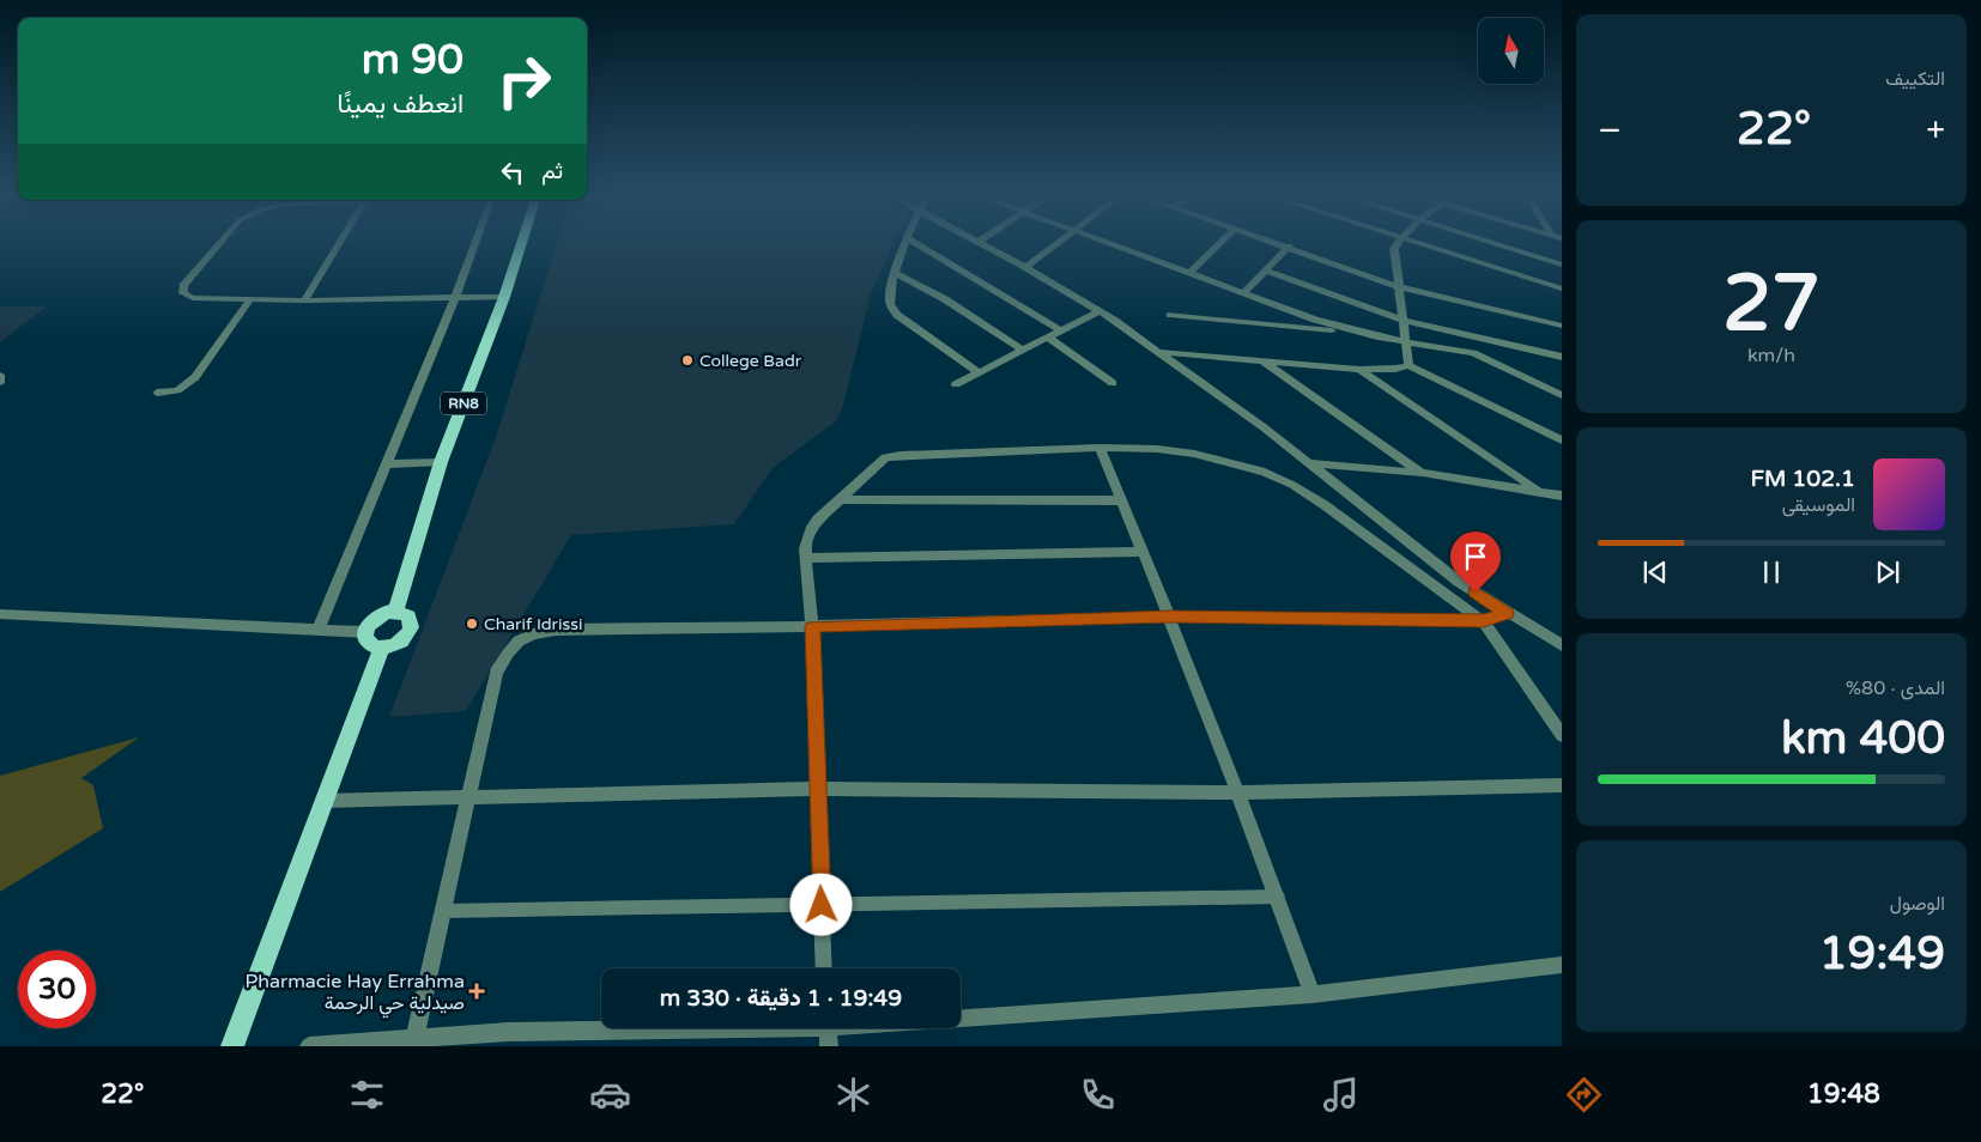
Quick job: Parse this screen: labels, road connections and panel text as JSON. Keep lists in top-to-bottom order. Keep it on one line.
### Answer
{"streets":{"main road":["RN8"]},"places":{"other":["College Badr","Charif Idrissi"],"health":["Pharmacie Hay Errahma صيدلية حي الرحمة"]},"north":"top","page":{"tile":["التكييف",["27","km/h"],["المدى · 80%","400 km"],["الوصول","19:49"]],"turn":["90 m","انعطف يمينًا"],"heat":["−","22°","+"],"then":"ثم","song":["102.1 FM","الموسيقى"],"limit":"30","trip":"19:49 · 1 دقيقة · 330 m","tabs":["19:48","22°"]}}
